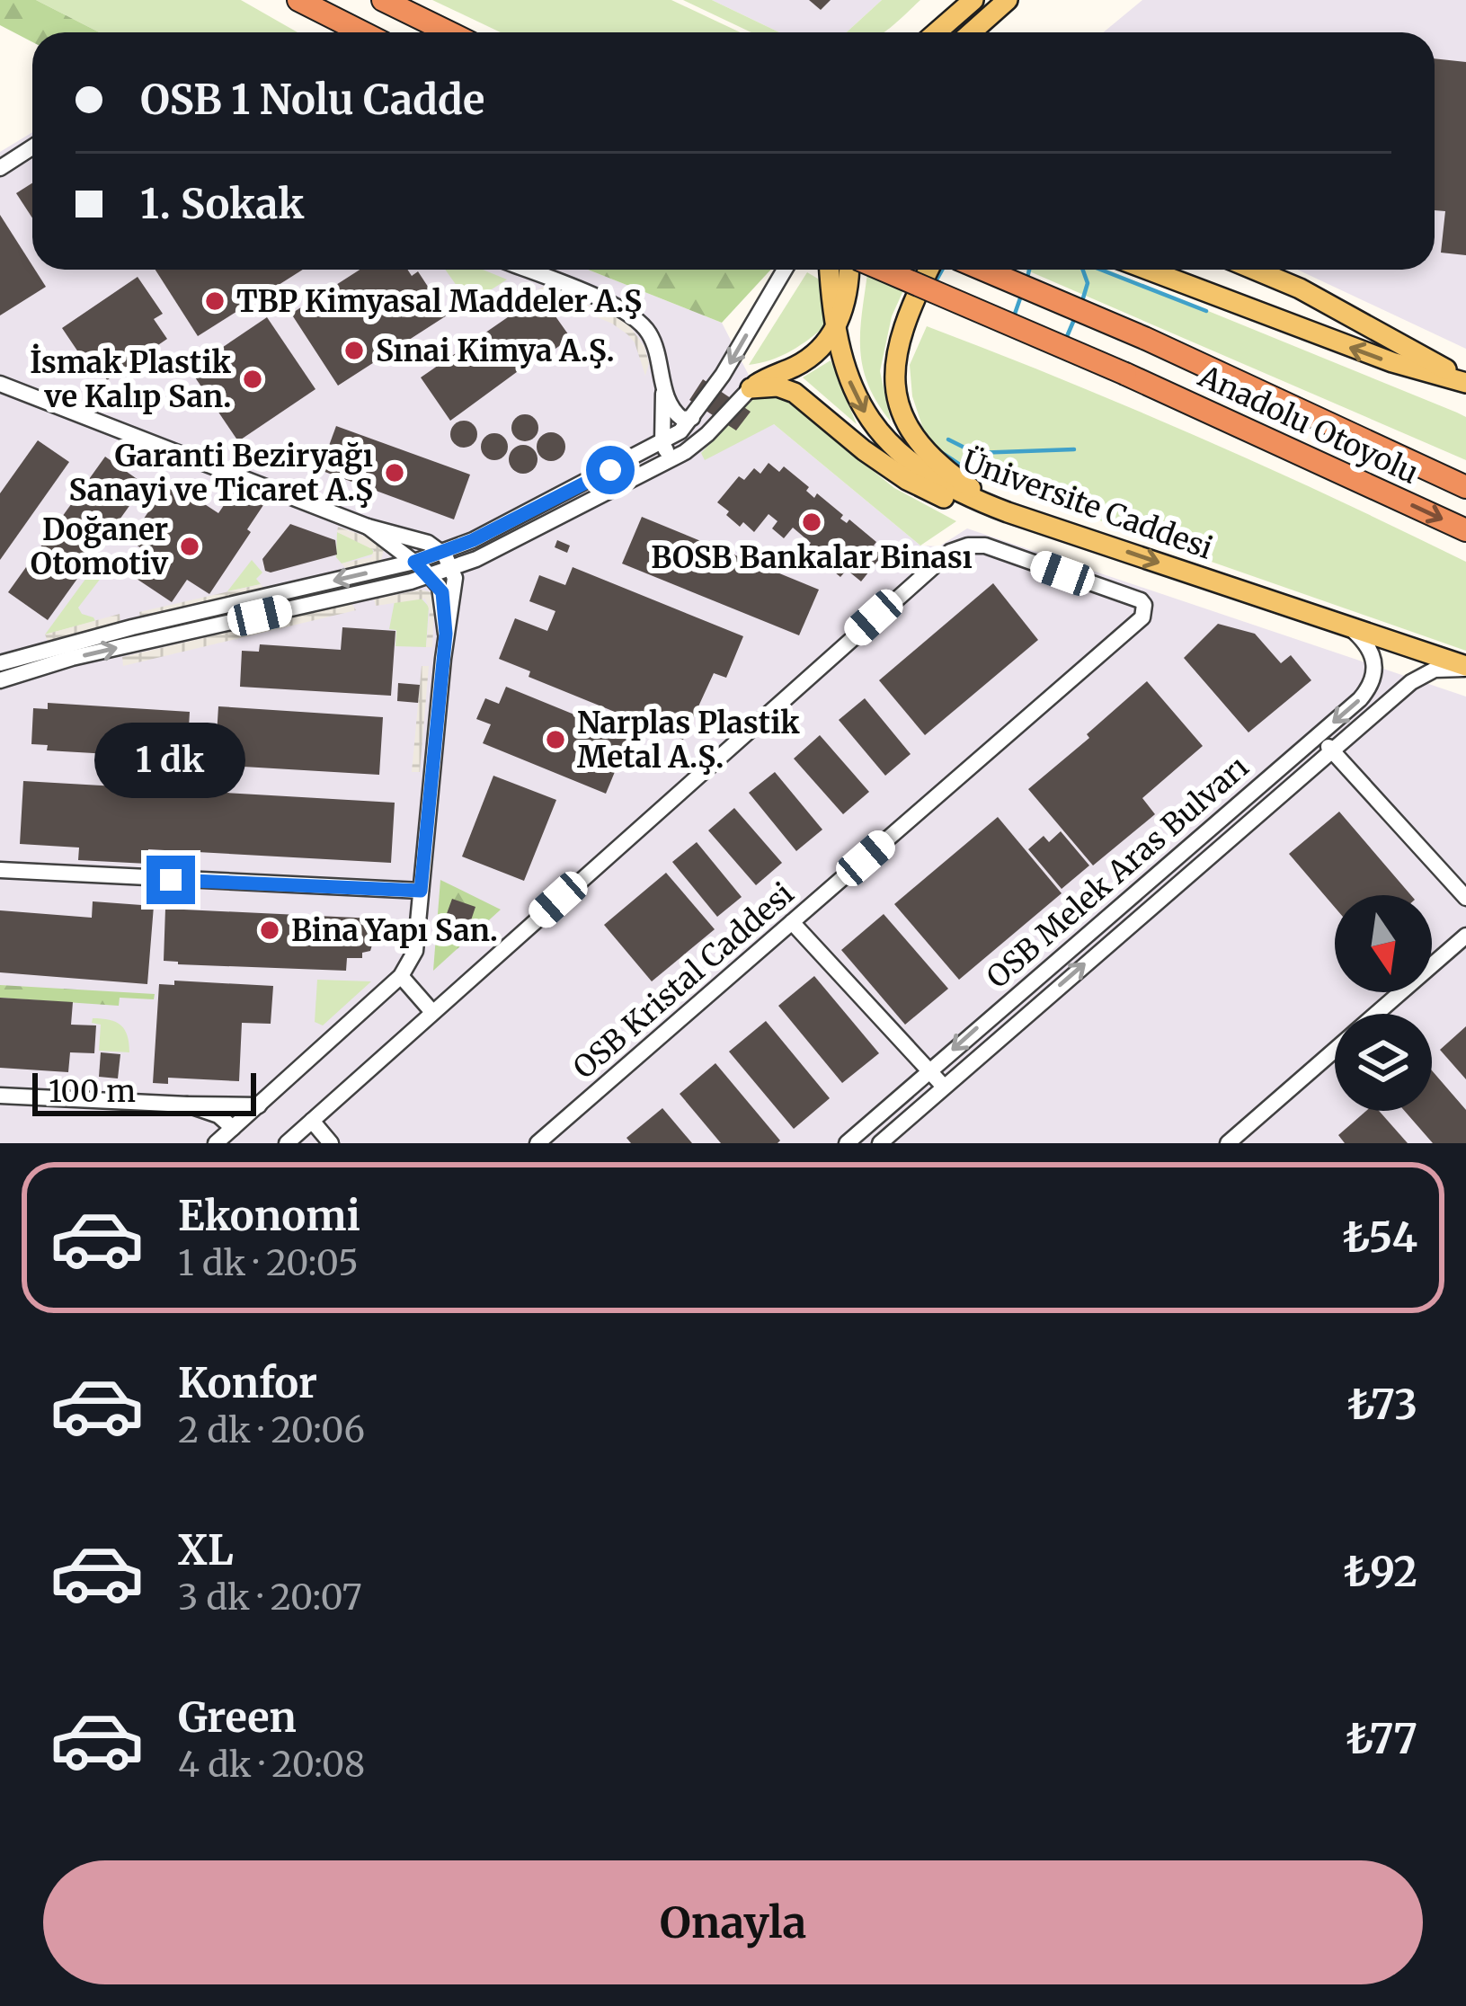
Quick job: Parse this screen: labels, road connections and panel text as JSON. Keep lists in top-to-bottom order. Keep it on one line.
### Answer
{"streets":{"highway":["Anadolu Otoyolu"],"main road":["Üniversite Caddesi"],"street":["OSB Melek Aras Bulvarı","OSB Kristal Caddesi"]},"crossings":[["Üniversite Caddesi","OSB Melek Aras Bulvarı"]],"places":["TBP Kimyasal Maddeler A.Ş","Sınai Kimya A.Ş.","İsmak Plastik ve Kalıp San.","Garanti Beziryağı Sanayi ve Ticaret A.Ş","BOSB Bankalar Binası","Doğaner Otomotiv","Narplas Plastik Metal A.Ş.","Bina Yapı San."],"scale_bar":"100 m","north":"bottom","page":{"banner":["OSB 1 Nolu Cadde","1. Sokak"],"bubble":"1 dk","scale":"100 m","list":[{"name":"Ekonomi","note":"1 dk · 20:05","value":"₺54"},{"name":"Konfor","note":"2 dk · 20:06","value":"₺73"},{"name":"XL","note":"3 dk · 20:07","value":"₺92"},{"name":"Green","note":"4 dk · 20:08","value":"₺77"}],"buttons":"Onayla"}}
